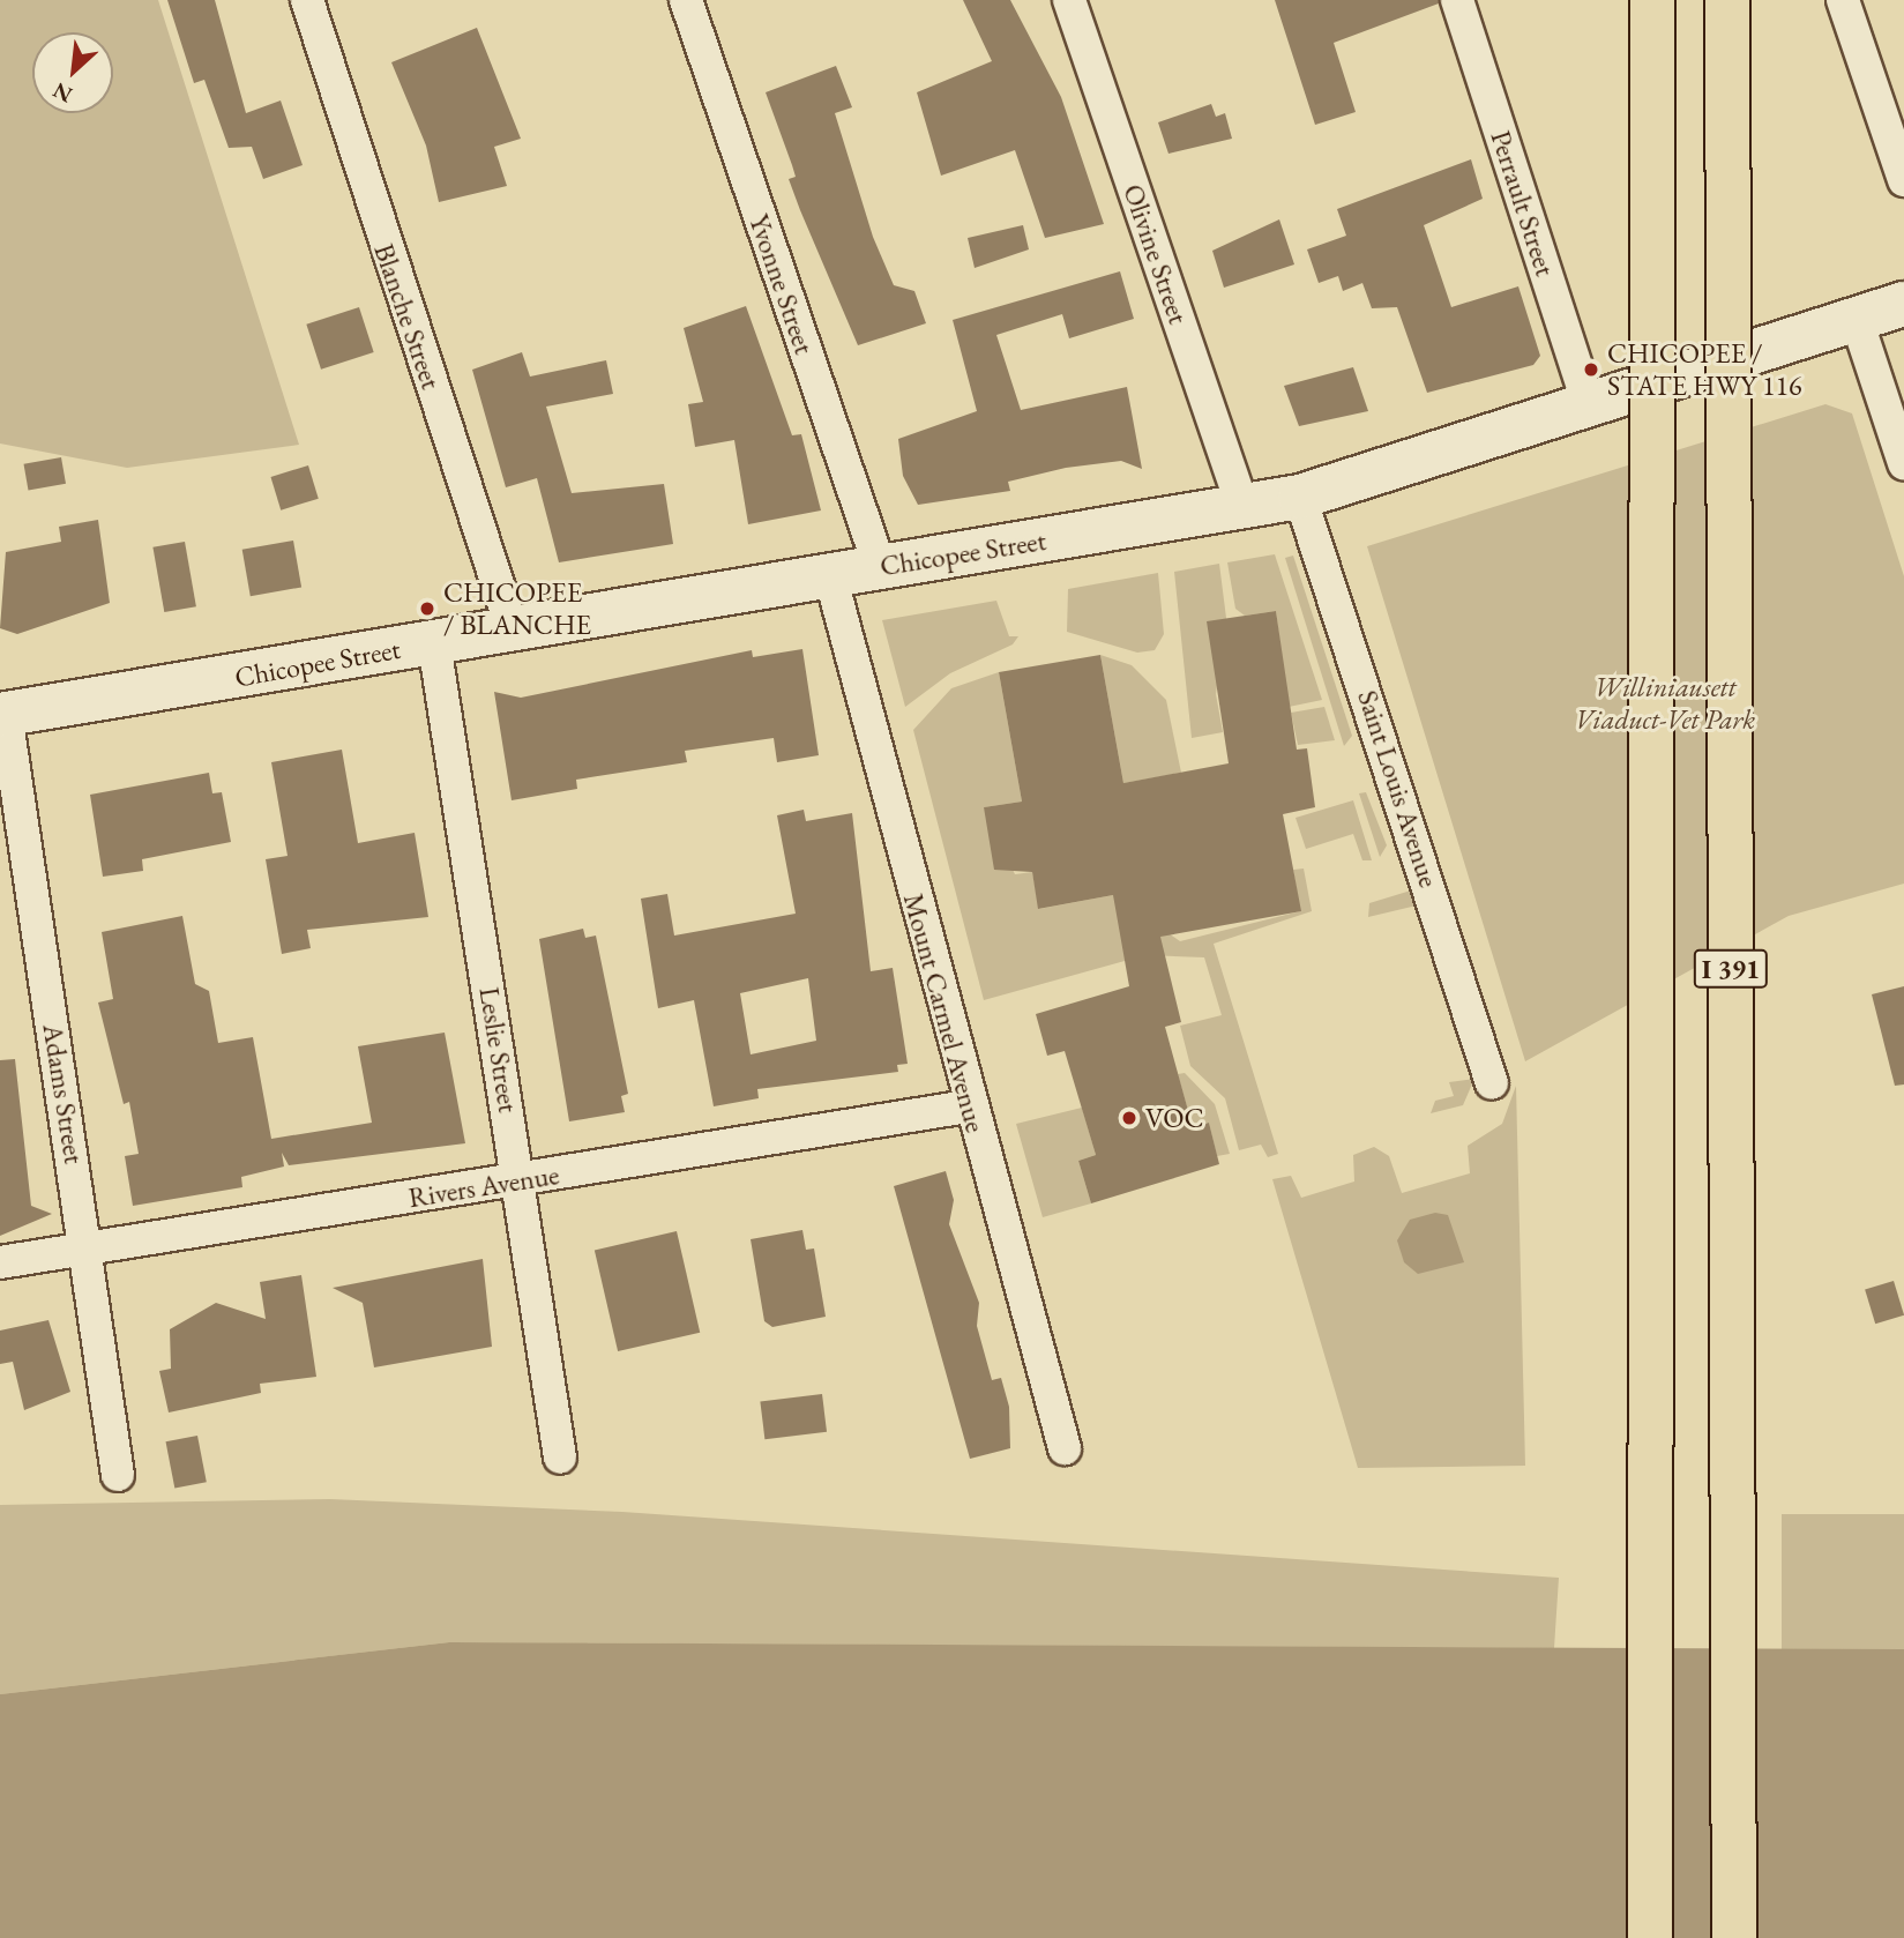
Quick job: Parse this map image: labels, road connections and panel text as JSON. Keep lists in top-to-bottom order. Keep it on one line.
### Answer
{"streets":{"highway":["I 391"],"main road":["Chicopee Street"],"street":["Perrault Street","Olivine Street","Yvonne Street","Blanche Street","Saint Louis Avenue","Mount Carmel Avenue","Leslie Street","Adams Street","Rivers Avenue"]},"crossings":[["Perrault Street","Chicopee Street"],["Olivine Street","Chicopee Street"],["Yvonne Street","Chicopee Street"],["Blanche Street","Chicopee Street"],["Chicopee Street","Saint Louis Avenue"],["Chicopee Street","Mount Carmel Avenue"],["Chicopee Street","Leslie Street"],["Chicopee Street","Adams Street"],["Mount Carmel Avenue","Rivers Avenue"],["Leslie Street","Rivers Avenue"],["Adams Street","Rivers Avenue"]],"parks":["Williniausett Viaduct-Vet Park"],"places":["CHICOPEE / STATE HWY 116","CHICOPEE / BLANCHE","VOC"],"north":"bottom left"}
